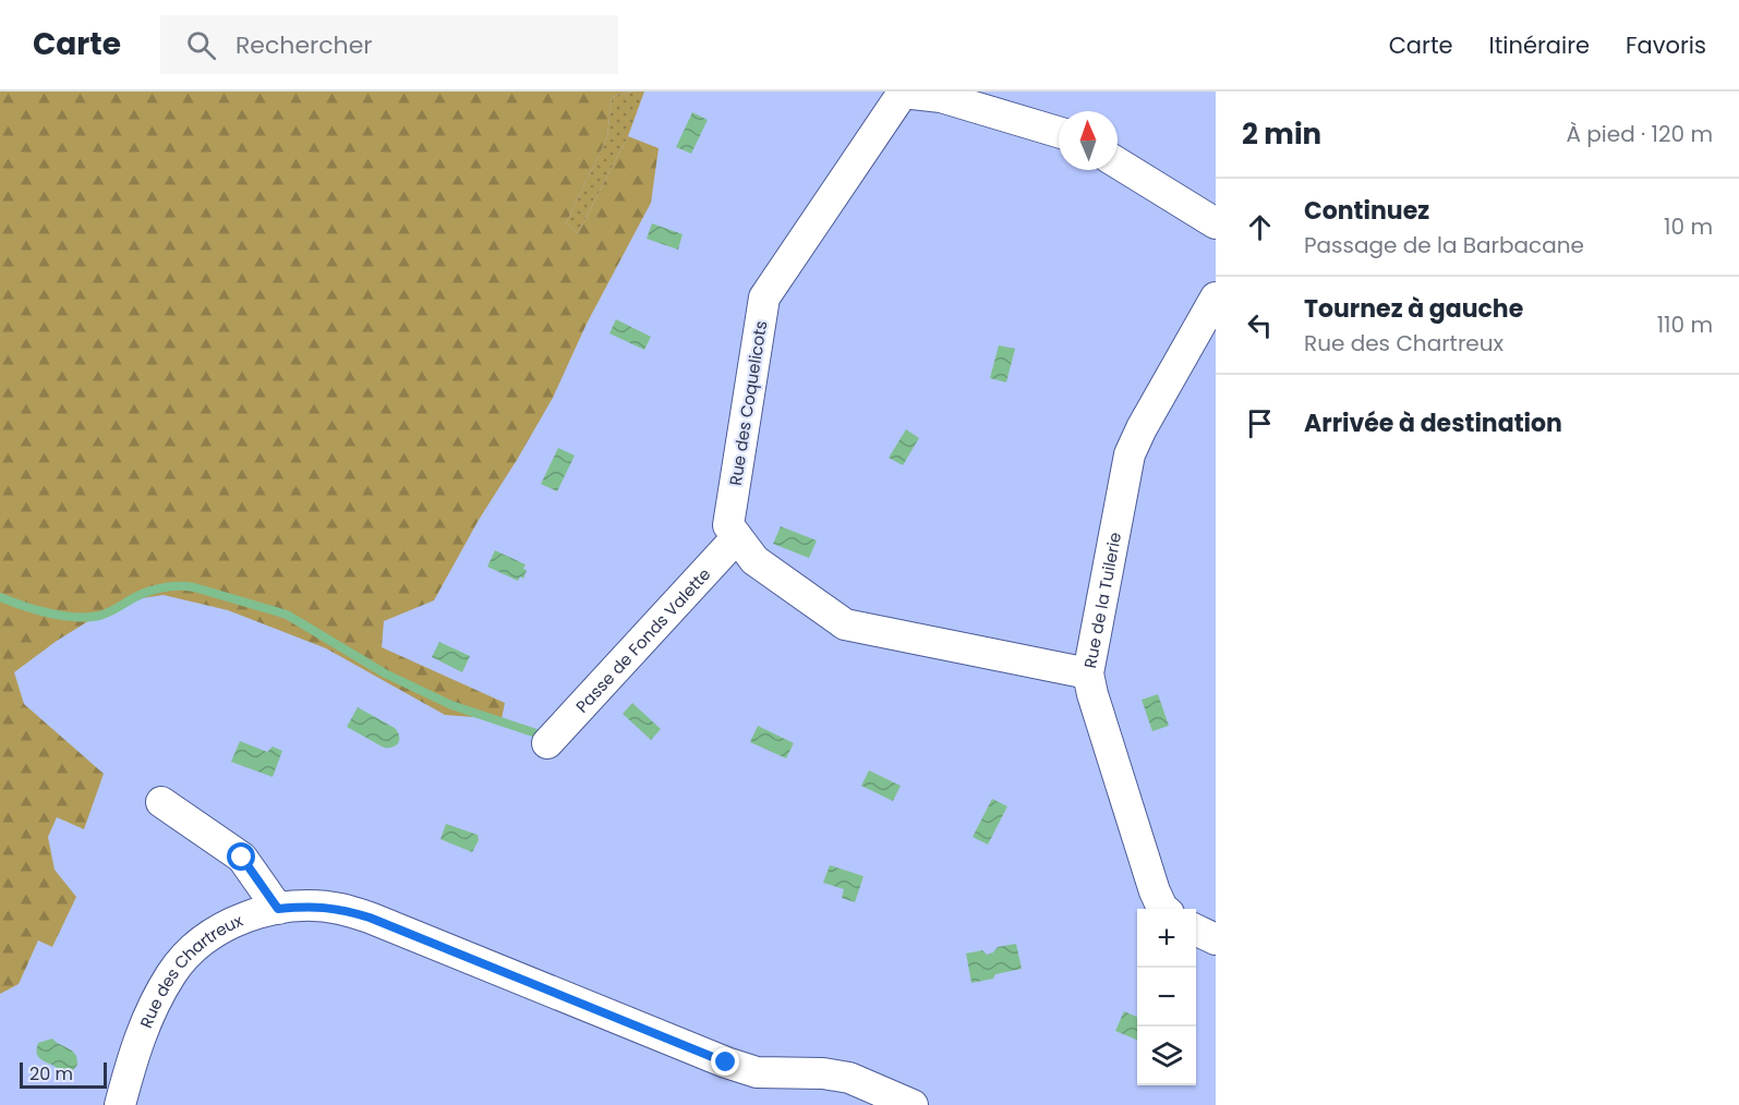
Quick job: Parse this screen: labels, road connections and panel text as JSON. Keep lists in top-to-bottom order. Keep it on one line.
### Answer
{"streets":{"street":["Rue des Coquelicots","Rue de la Tuilerie","Passe de Fonds Valette","Rue des Chartreux"]},"crossings":[["Rue des Coquelicots","Rue de la Tuilerie"],["Rue des Coquelicots","Passe de Fonds Valette"]],"scale_bar":"20 m","north":"top","page":{"header":"Carte","search":"Rechercher","nav":["Carte","Itinéraire","Favoris"],"heading":["2 min","À pied · 120 m"],"list":[["Continuez","Passage de la Barbacane","10 m"],["Tournez à gauche","Rue des Chartreux","110 m"],"Arrivée à destination"],"map_buttons":["+","−"],"scale":"20 m"}}
